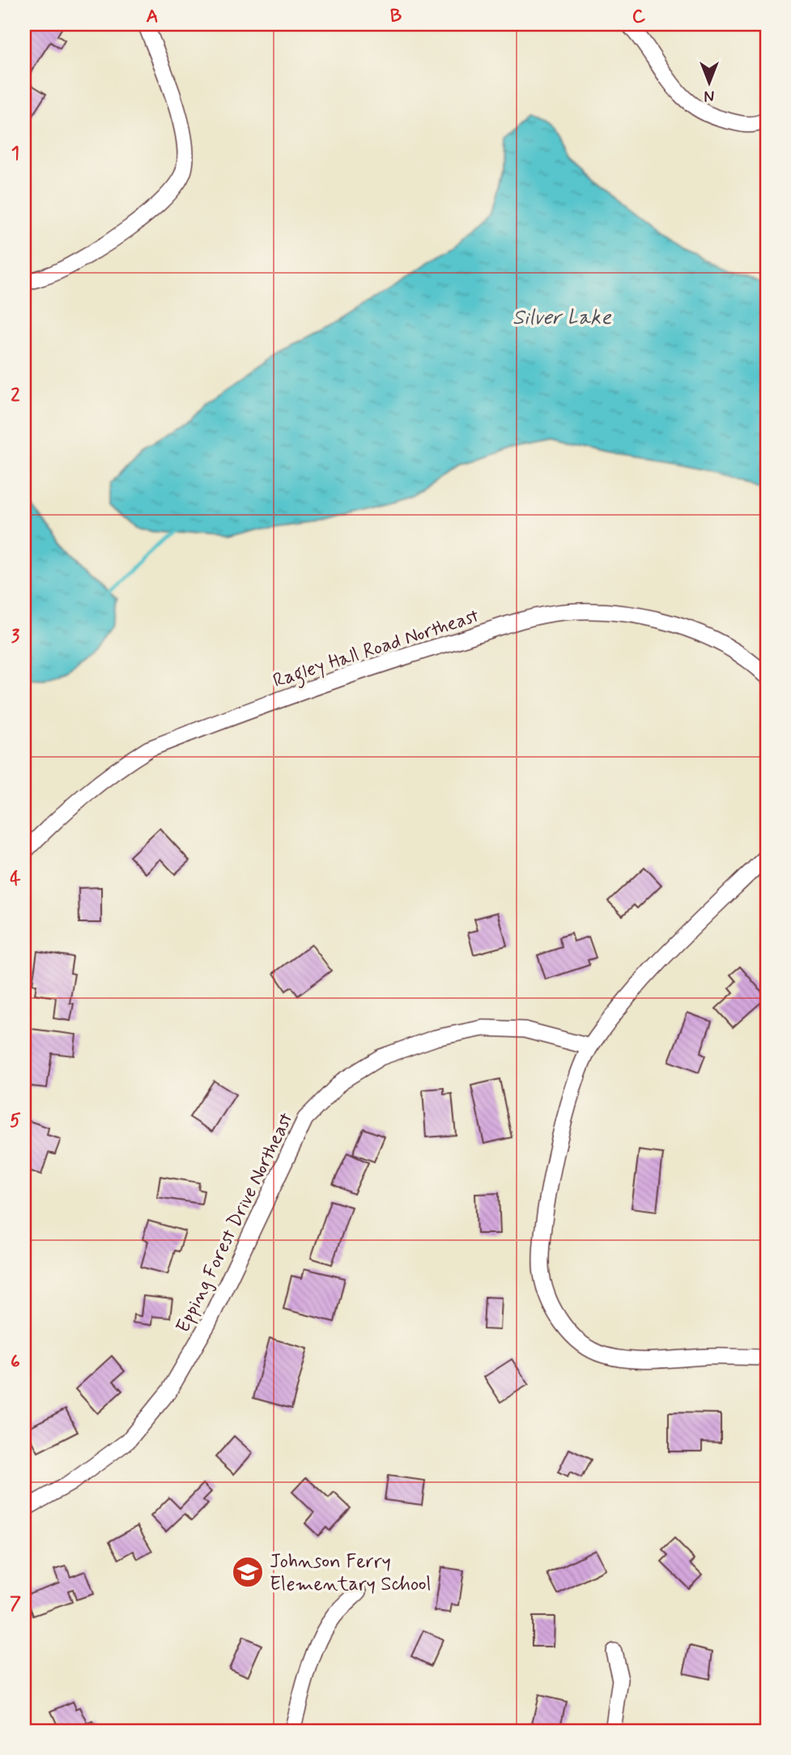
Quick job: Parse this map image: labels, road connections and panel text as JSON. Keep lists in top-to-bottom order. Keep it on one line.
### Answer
{"streets":{"street":["Ragley Hall Road Northeast","Epping Forest Drive Northeast"]},"water":["Silver Lake"],"places":{"school or university":["Johnson Ferry Elementary School"]},"north":"bottom","grid":{"columns":["A","B","C"],"rows":["1","2","3","4","5","6","7"]}}
